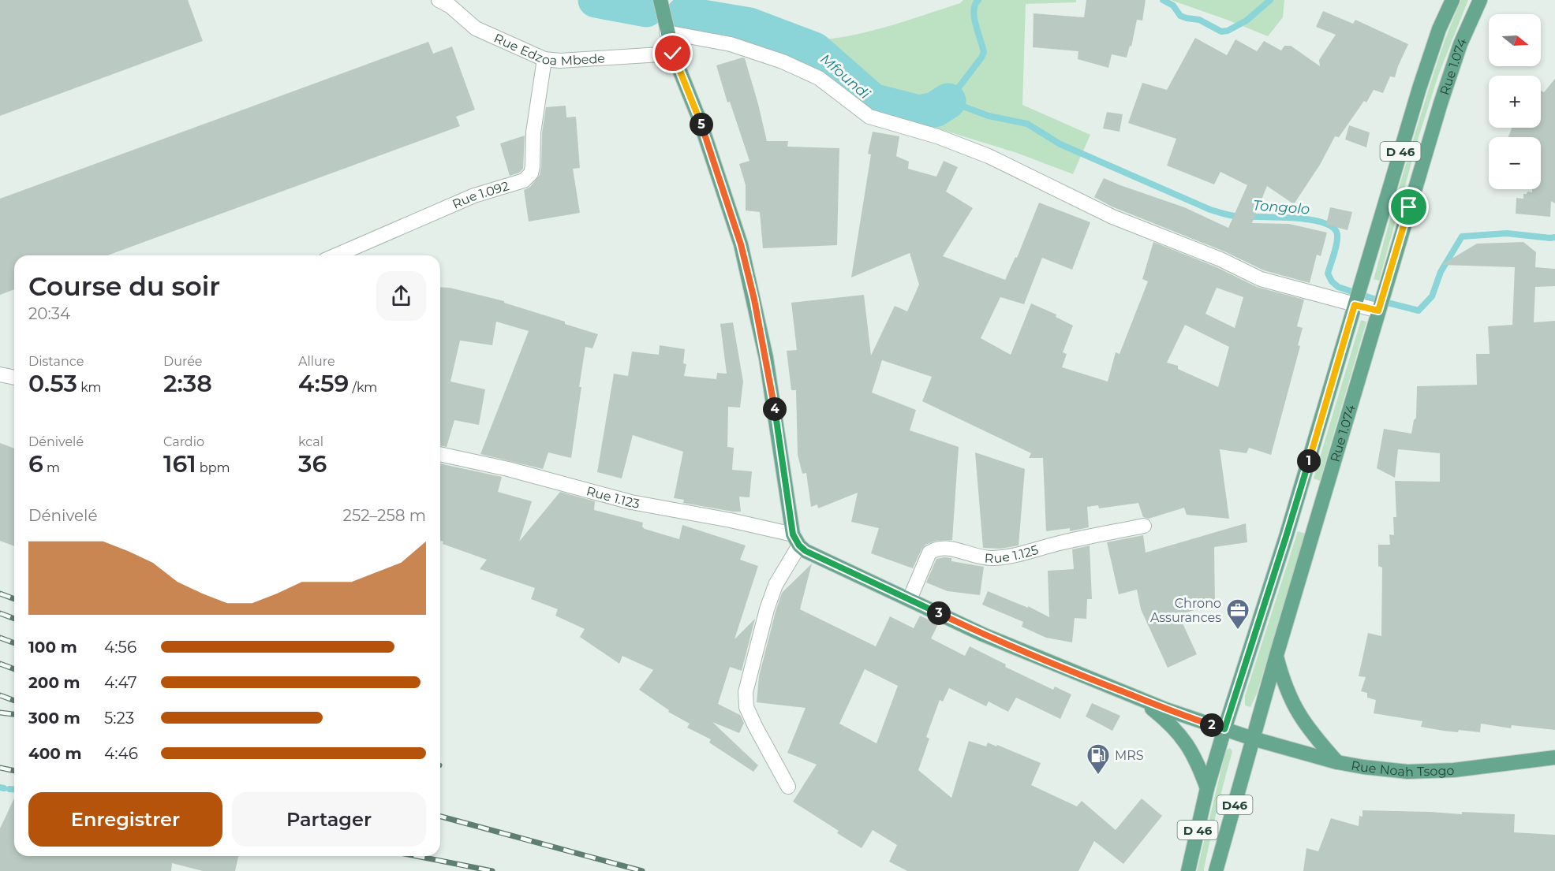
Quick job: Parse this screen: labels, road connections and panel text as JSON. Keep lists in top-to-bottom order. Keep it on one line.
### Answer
{"streets":{"main road":["Rue 1.074","D 46","Rue Noah Tsogo","D46"],"street":["Rue Edzoa Mbede","Rue 1.092","Rue 1.123","Rue 1.125"]},"crossings":[["Rue Edzoa Mbede","Rue 1.092"],["Rue 1.074","D 46"],["Rue 1.074","Rue Noah Tsogo"]],"water":["Mfoundi","Tongolo"],"places":{"office":["Chrono Assurances"],"fuel station":["MRS"]},"north":"right","page":{"map_buttons":["+","−"],"pins":["5","4","1","3","2"],"heading":["Course du soir","20:34"],"stats":[["Distance","0.53 km"],["Durée","2:38"],["Allure","4:59 /km"],["Dénivelé","6 m"],["Cardio","161 bpm"],["kcal","36"]],"chart":["Dénivelé","252–258 m"],"list":[{"name":"100 m","note":"4:56"},{"name":"200 m","note":"4:47"},{"name":"300 m","note":"5:23"},{"name":"400 m","note":"4:46"}],"buttons":["Enregistrer","Partager"]}}
